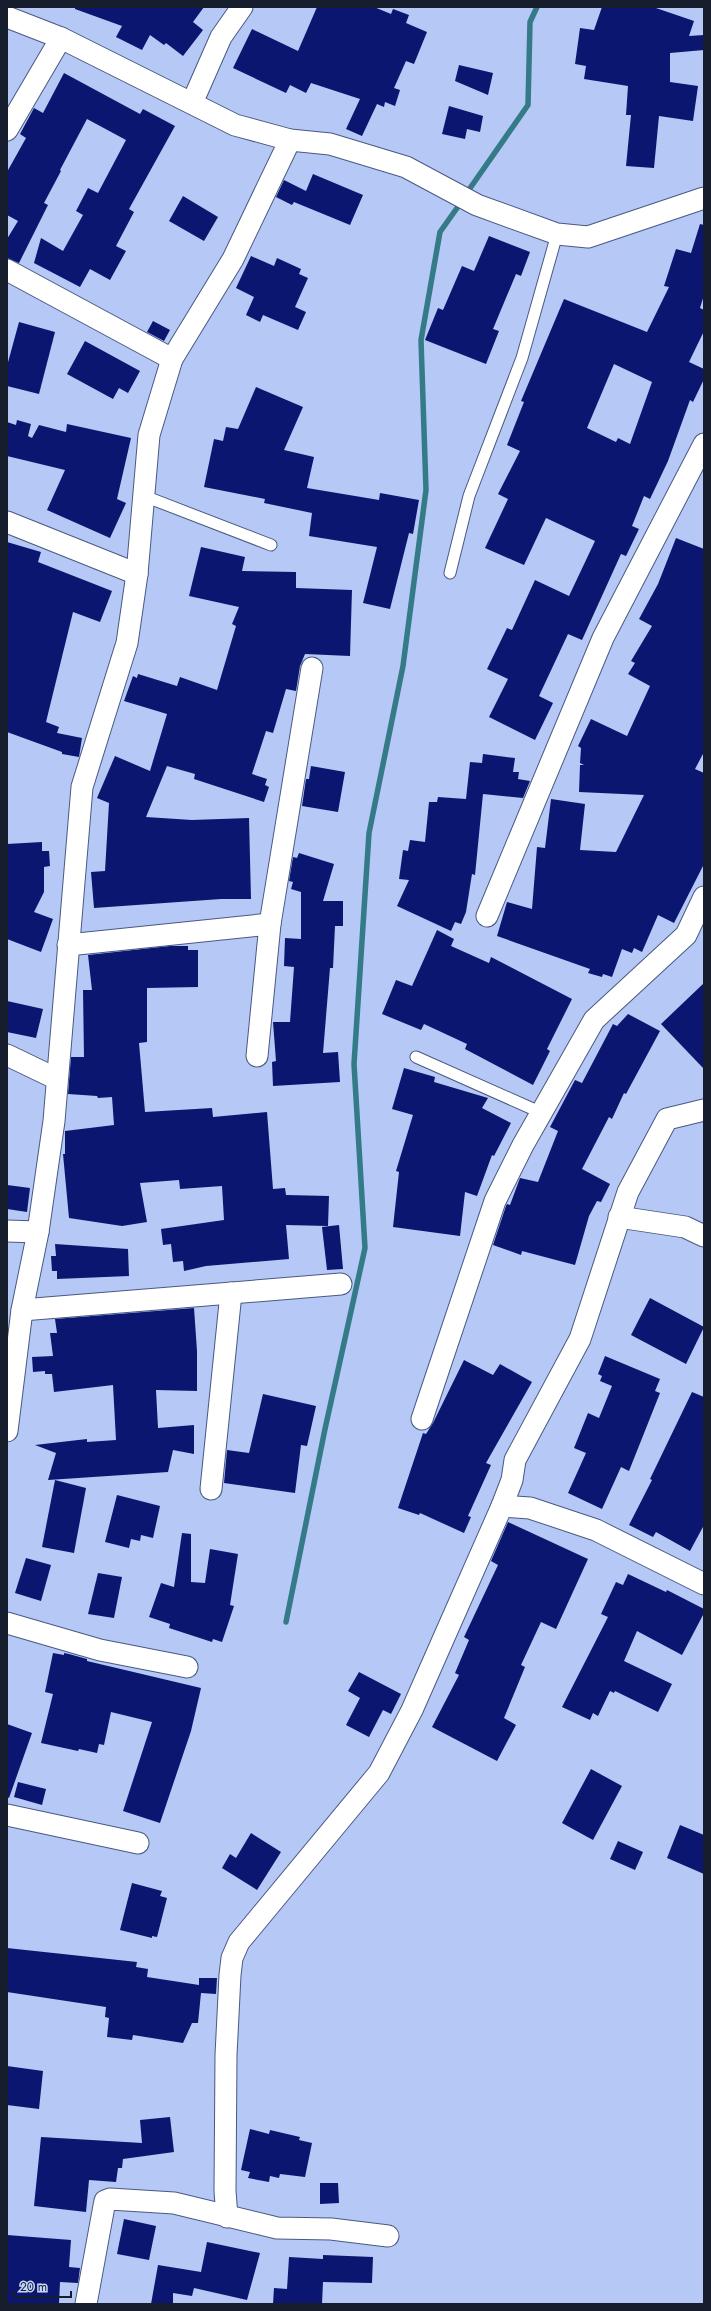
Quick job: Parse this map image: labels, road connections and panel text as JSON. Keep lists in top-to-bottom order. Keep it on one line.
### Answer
{"scale_bar":"20 m"}
